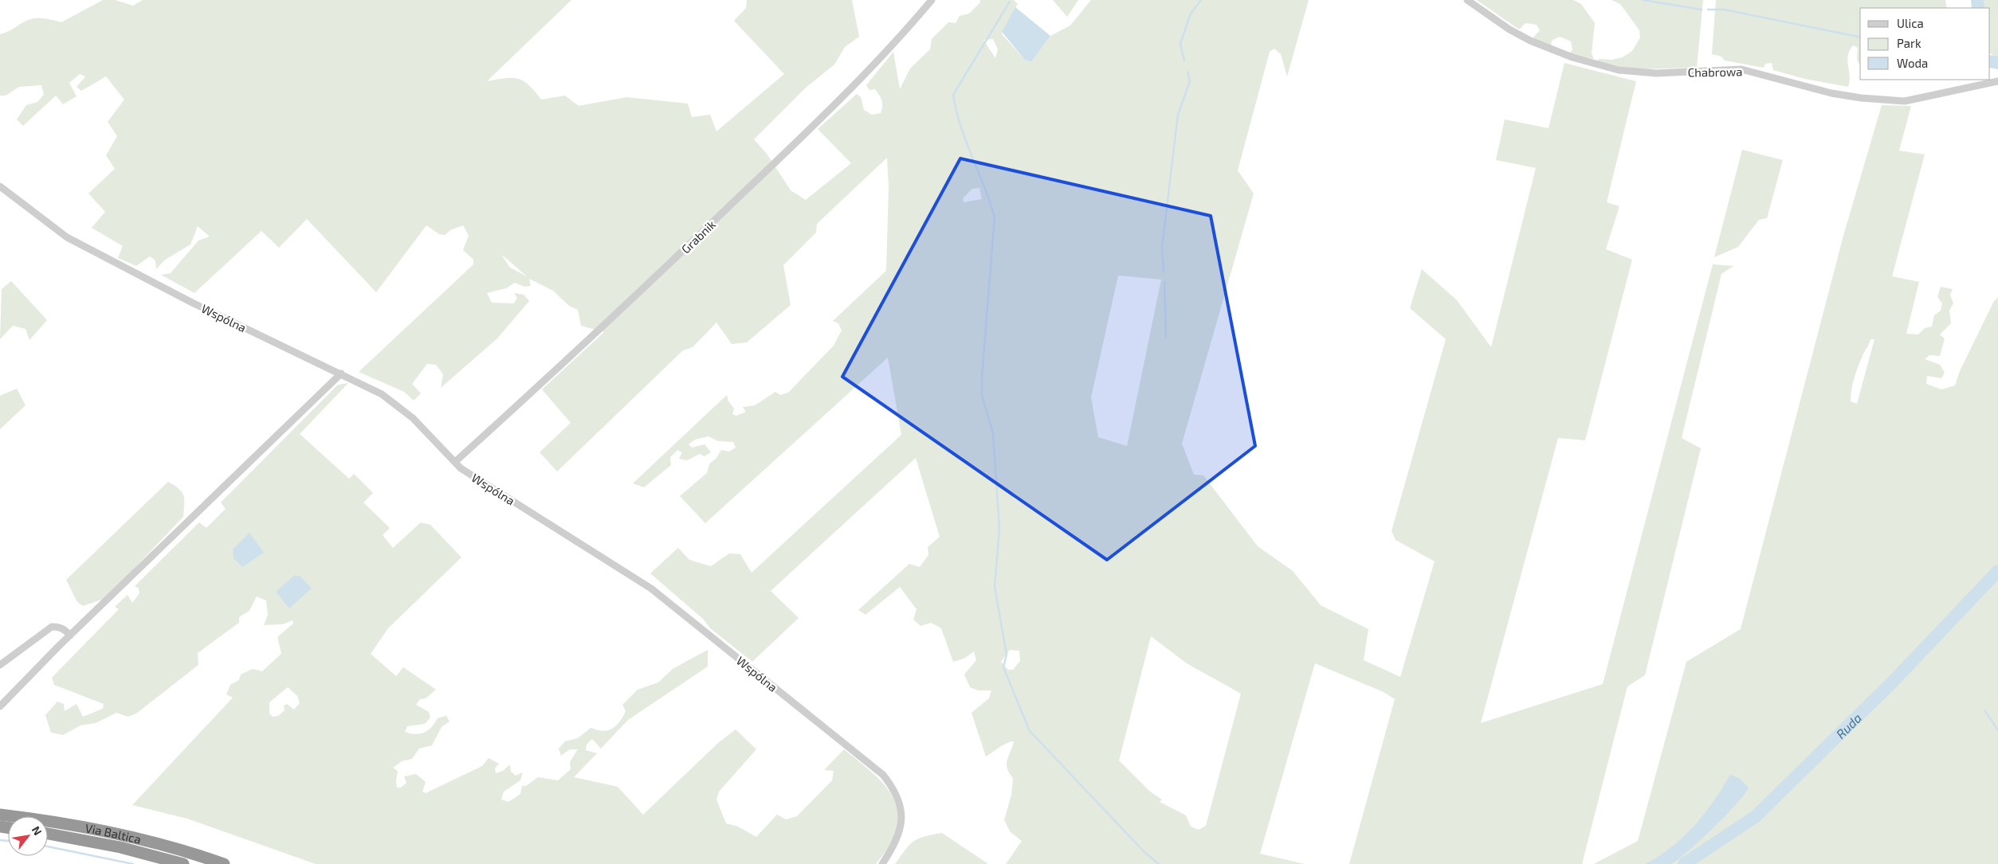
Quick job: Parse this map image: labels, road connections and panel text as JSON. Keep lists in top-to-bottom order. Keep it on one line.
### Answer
{"streets":{"highway":["Via Baltica"],"street":["Chabrowa","Grabnik","Wspólna"]},"crossings":[["Grabnik","Wspólna"]],"water":["Ruda"],"legend":["Ulica","Park","Woda"],"north":"top right"}
